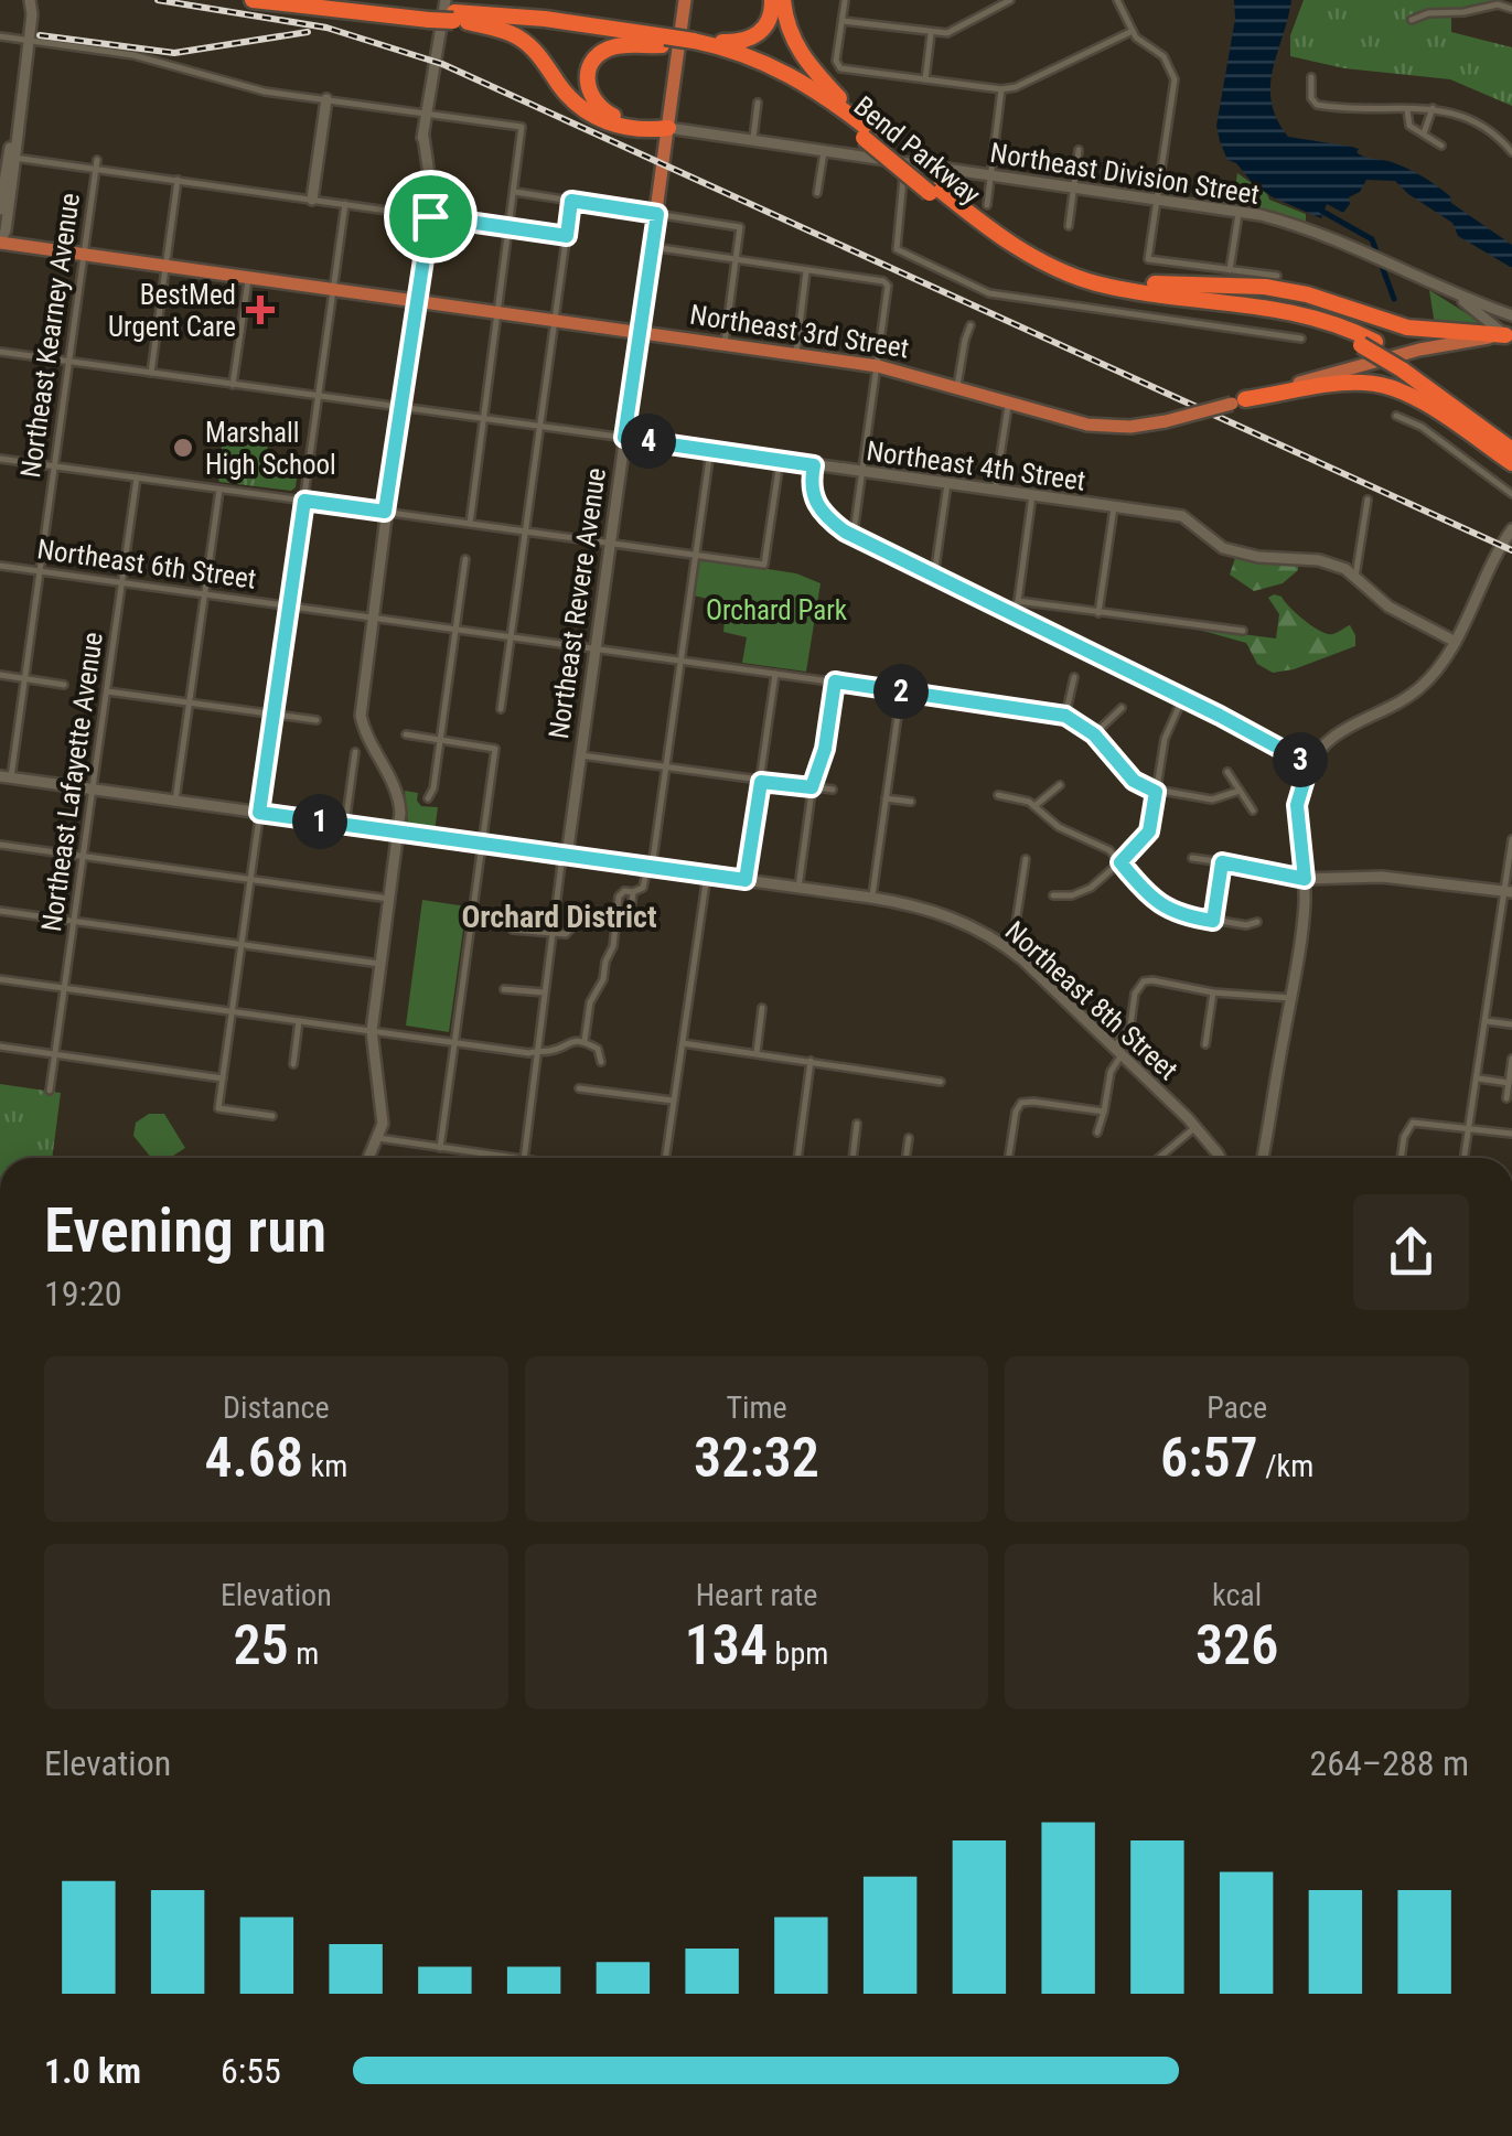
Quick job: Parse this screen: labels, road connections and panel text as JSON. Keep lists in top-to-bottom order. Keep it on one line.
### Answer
{"streets":{"highway":["Bend Parkway"],"main road":["Northeast Division Street","Northeast 3rd Street","Northeast 4th Street","Northeast Revere Avenue","Northeast 8th Street"],"street":["Northeast Kearney Avenue","Northeast 6th Street","Northeast Lafayette Avenue"]},"crossings":[["Bend Parkway","Northeast Revere Avenue"],["Northeast Division Street","Northeast Revere Avenue"],["Northeast 3rd Street","Northeast Kearney Avenue"],["Northeast 3rd Street","Northeast Revere Avenue"],["Northeast Kearney Avenue","Northeast 4th Street"],["Northeast Kearney Avenue","Northeast 6th Street"],["Northeast Kearney Avenue","Northeast 8th Street"],["Northeast 4th Street","Northeast Revere Avenue"],["Northeast 6th Street","Northeast Revere Avenue"],["Northeast 6th Street","Northeast Lafayette Avenue"],["Northeast Revere Avenue","Northeast 8th Street"],["Northeast Lafayette Avenue","Northeast 8th Street"]],"districts":["Orchard District"],"parks":["Orchard Park"],"places":{"health":["BestMed Urgent Care"],"other":["Marshall High School"]},"page":{"pins":["4","2","3","1"],"heading":["Evening run","19:20"],"stats":[["Distance","4.68 km"],["Time","32:32"],["Pace","6:57 /km"],["Elevation","25 m"],["Heart rate","134 bpm"],["kcal","326"]],"chart":["Elevation","264–288 m"],"list":[{"name":"1.0 km","note":"6:55"}]}}
